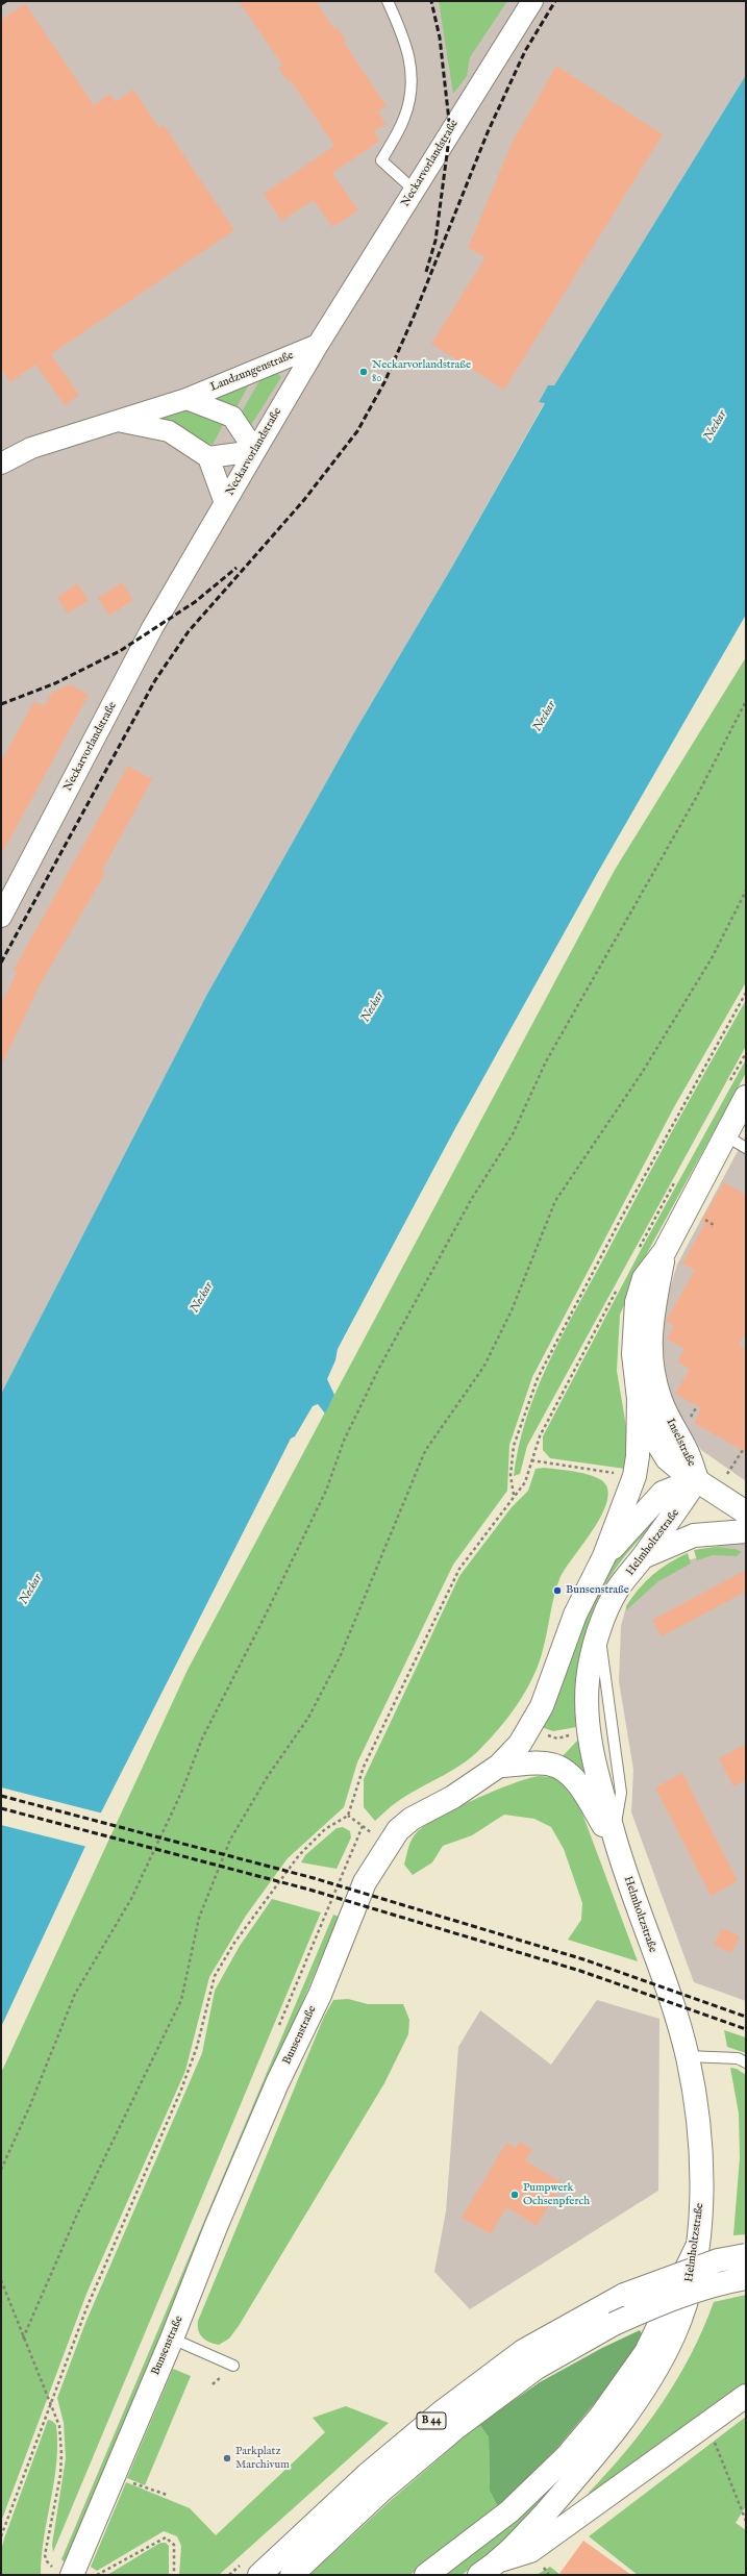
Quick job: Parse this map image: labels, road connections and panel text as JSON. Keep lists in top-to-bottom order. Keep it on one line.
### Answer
{"streets":{"street":["Neckarvorlandstraße","Landzungenstraße","Inselstraße","Helmholtzstraße","Bunsenstraße","B 44"]},"crossings":[["Neckarvorlandstraße","Landzungenstraße"],["Inselstraße","Helmholtzstraße"],["Inselstraße","Bunsenstraße"],["Helmholtzstraße","Bunsenstraße"]],"water":["Neckar"],"places":["Neckarvorlandstraße 80","Bunsenstraße","Pumpwerk Ochsenpferch","Parkplatz Marchivum"]}
